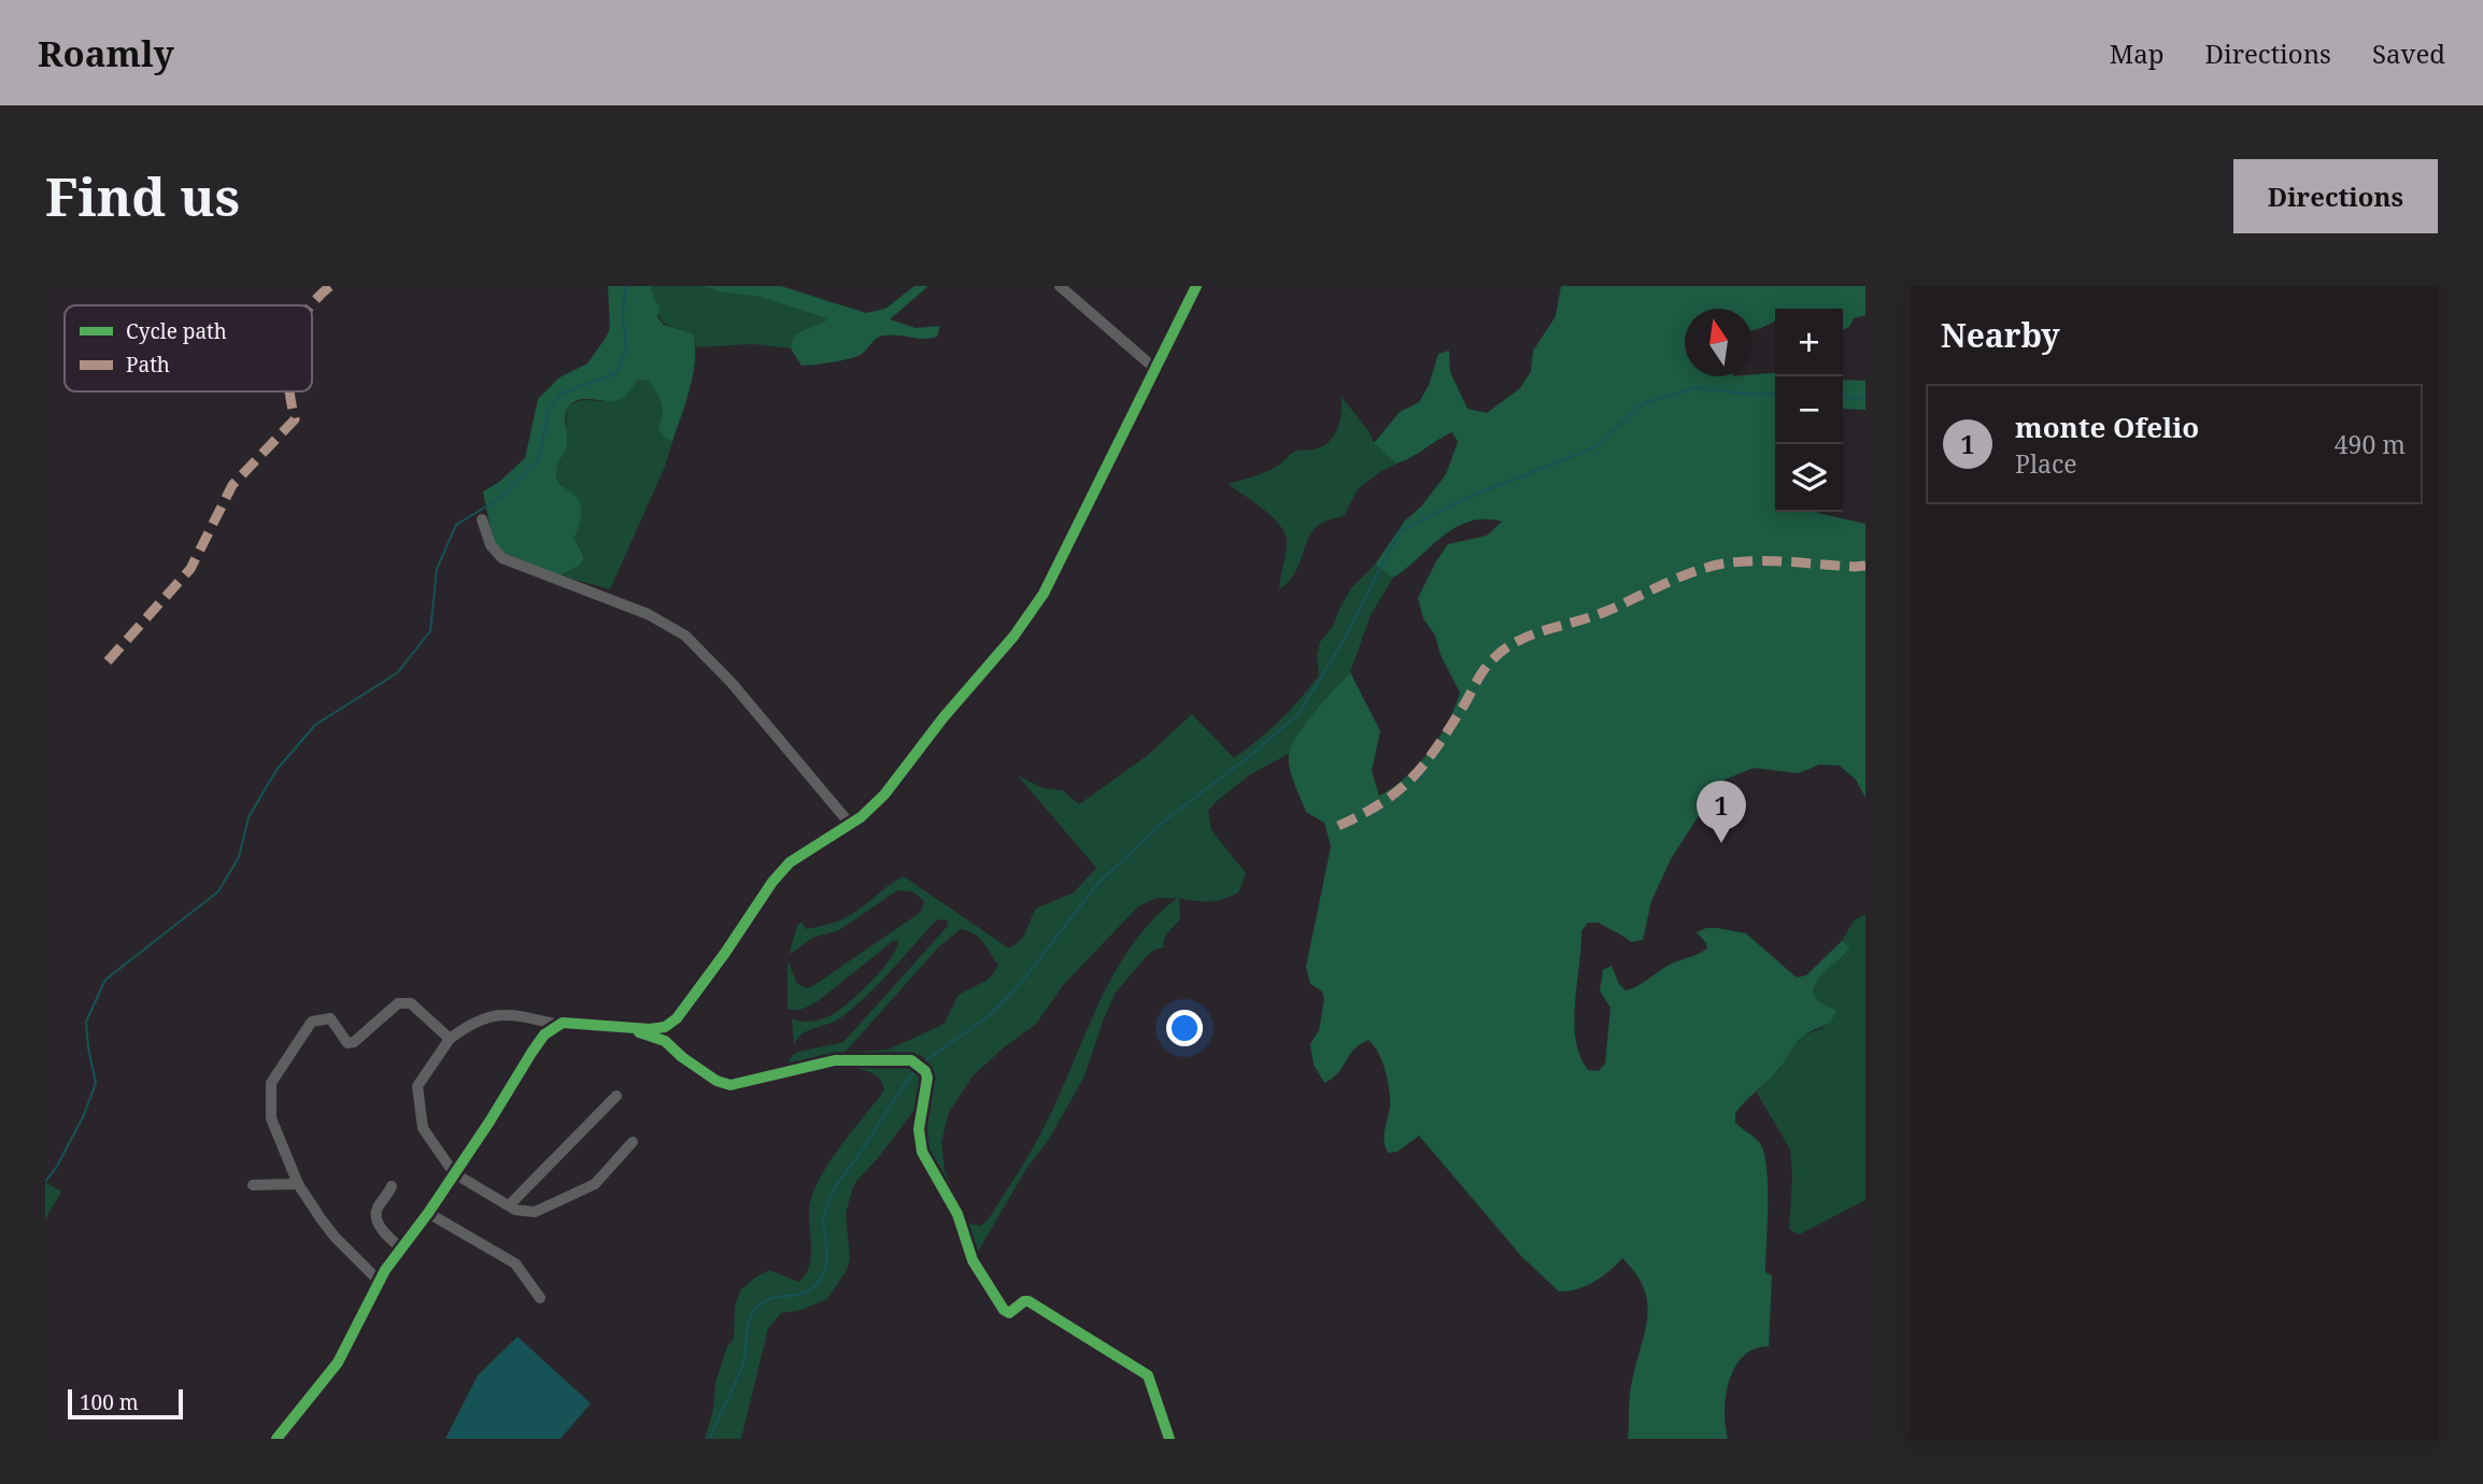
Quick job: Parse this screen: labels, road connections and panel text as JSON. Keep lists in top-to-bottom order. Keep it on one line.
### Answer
{"legend":["Cycle path","Path"],"scale_bar":"100 m","north":"top","page":{"header":"Roamly","nav":["Map","Directions","Saved"],"buttons":"Directions","title":"Find us","heading":"Nearby","map_buttons":["+","−"],"list":[{"mark":"1","name":"monte Ofelio","note":"Place","value":"490 m"}],"pins":"1","scale":"100 m"}}
